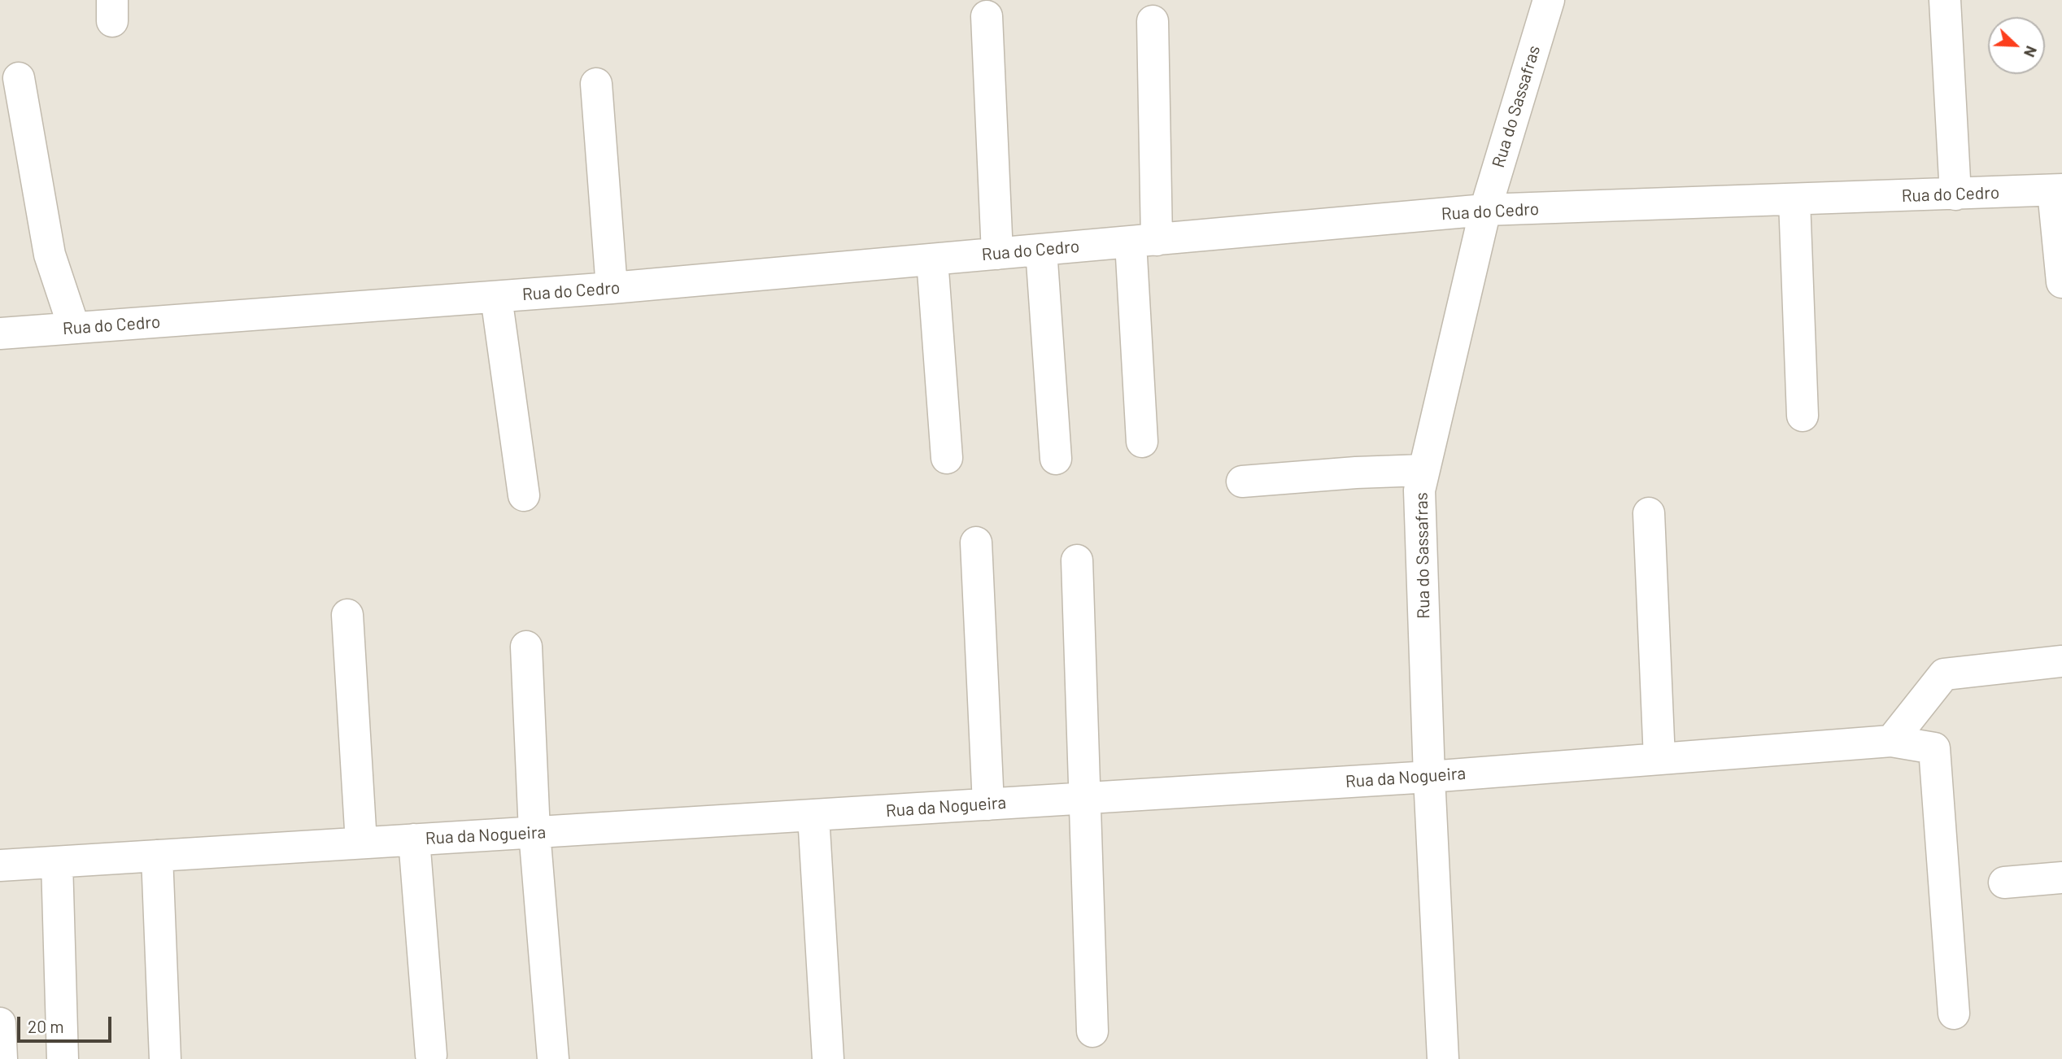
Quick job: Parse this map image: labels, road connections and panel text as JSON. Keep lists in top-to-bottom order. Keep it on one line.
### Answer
{"streets":{"street":["Rua do Sassafras","Rua do Cedro","Rua da Nogueira"]},"crossings":[["Rua do Sassafras","Rua do Cedro"],["Rua do Sassafras","Rua da Nogueira"]],"scale_bar":"20 m","north":"bottom right"}
